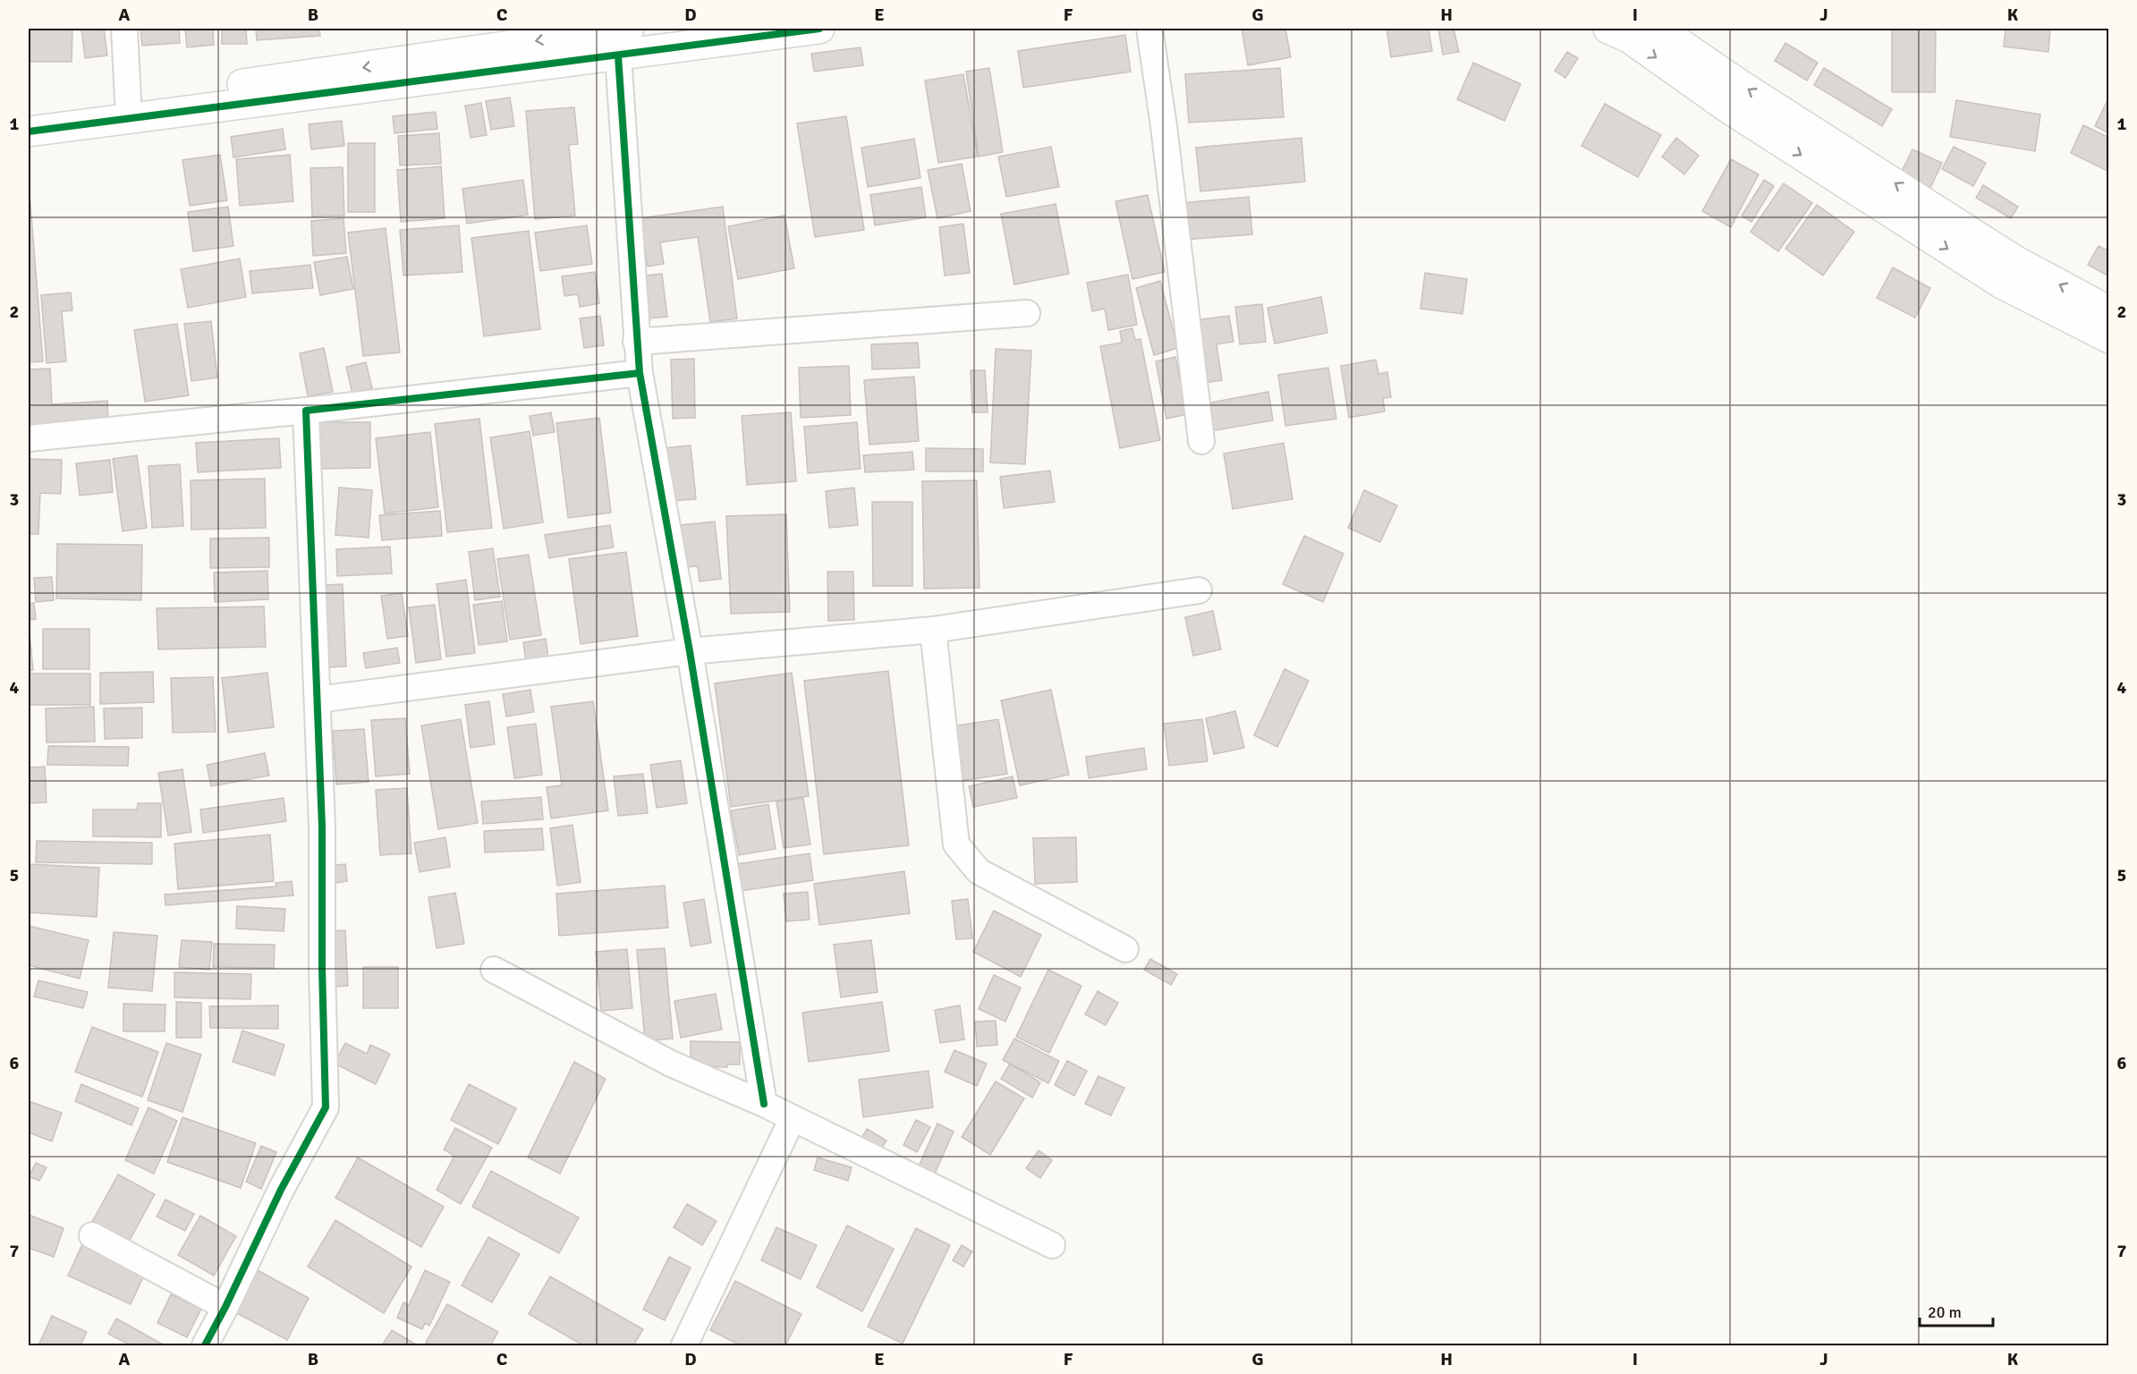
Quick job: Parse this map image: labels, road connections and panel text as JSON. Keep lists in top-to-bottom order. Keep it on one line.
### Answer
{"scale_bar":"20 m","grid":{"columns":["A","B","C","D","E","F","G","H","I","J","K"],"rows":["1","2","3","4","5","6","7"]}}
